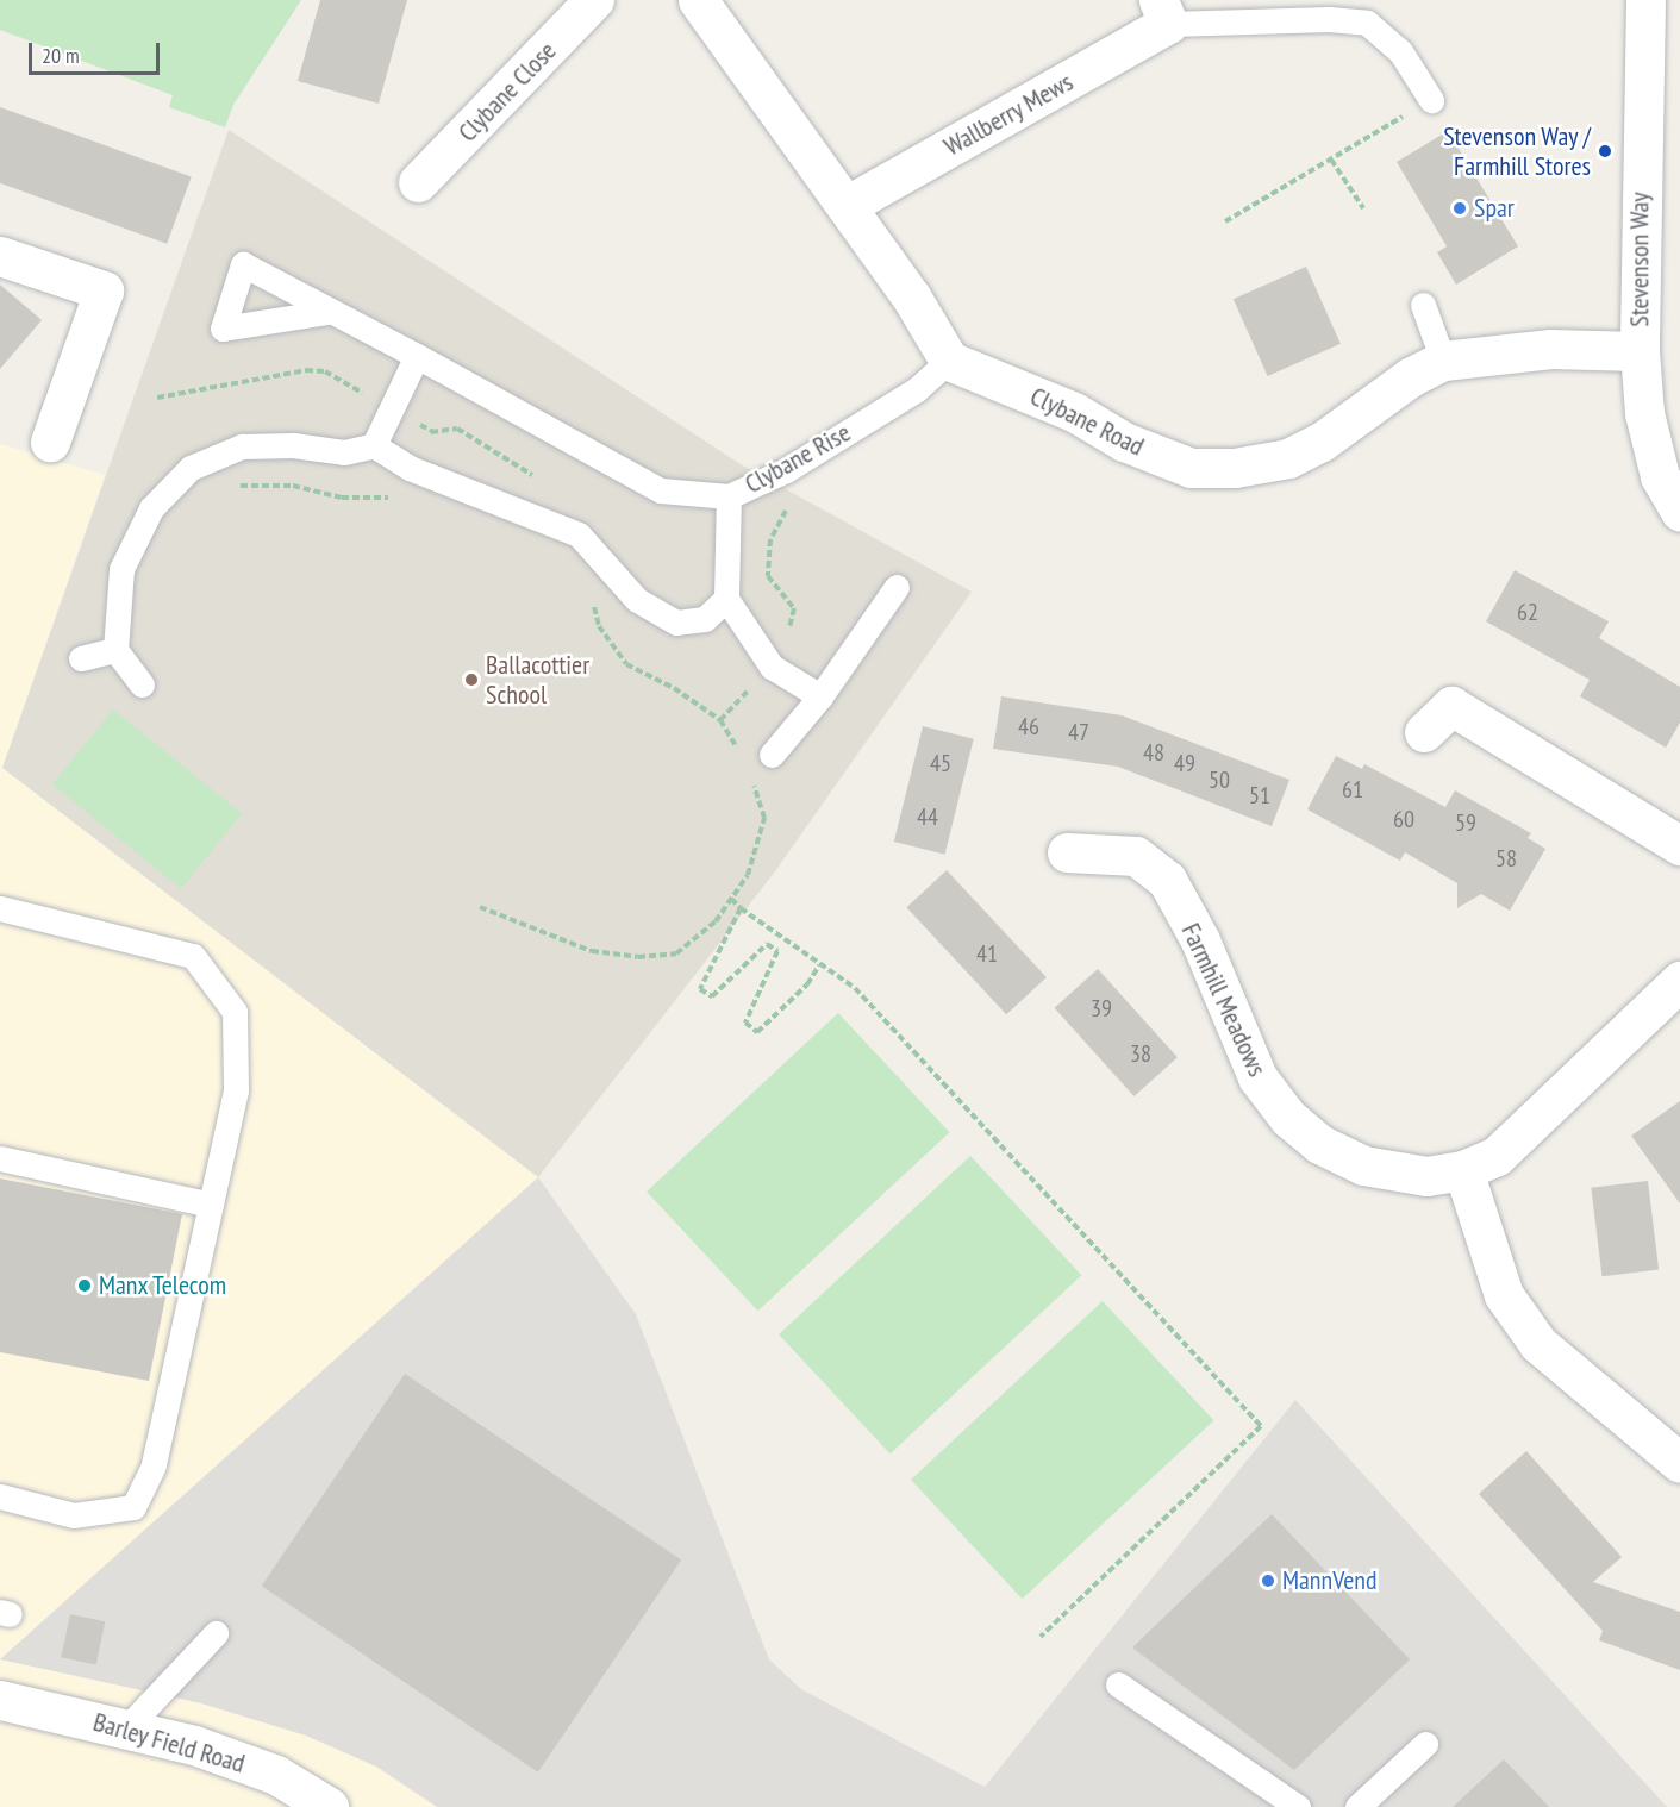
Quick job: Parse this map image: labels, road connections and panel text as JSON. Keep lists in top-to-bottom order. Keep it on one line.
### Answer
{"streets":{"street":["Clybane Close","Wallberry Mews","Stevenson Way","Clybane Road","Farmhill Meadows","Barley Field Road"],"lane":["Clybane Rise"]},"crossings":[["Stevenson Way","Clybane Road"],["Clybane Road","Clybane Rise"]],"places":["Stevenson Way / Farmhill Stores","Spar","Ballacottier School","Manx Telecom","MannVend"],"house_numbers":["62","46","47","48","45","49","50","61","51","44","60","59","58","41","39","38"],"scale_bar":"20 m"}
